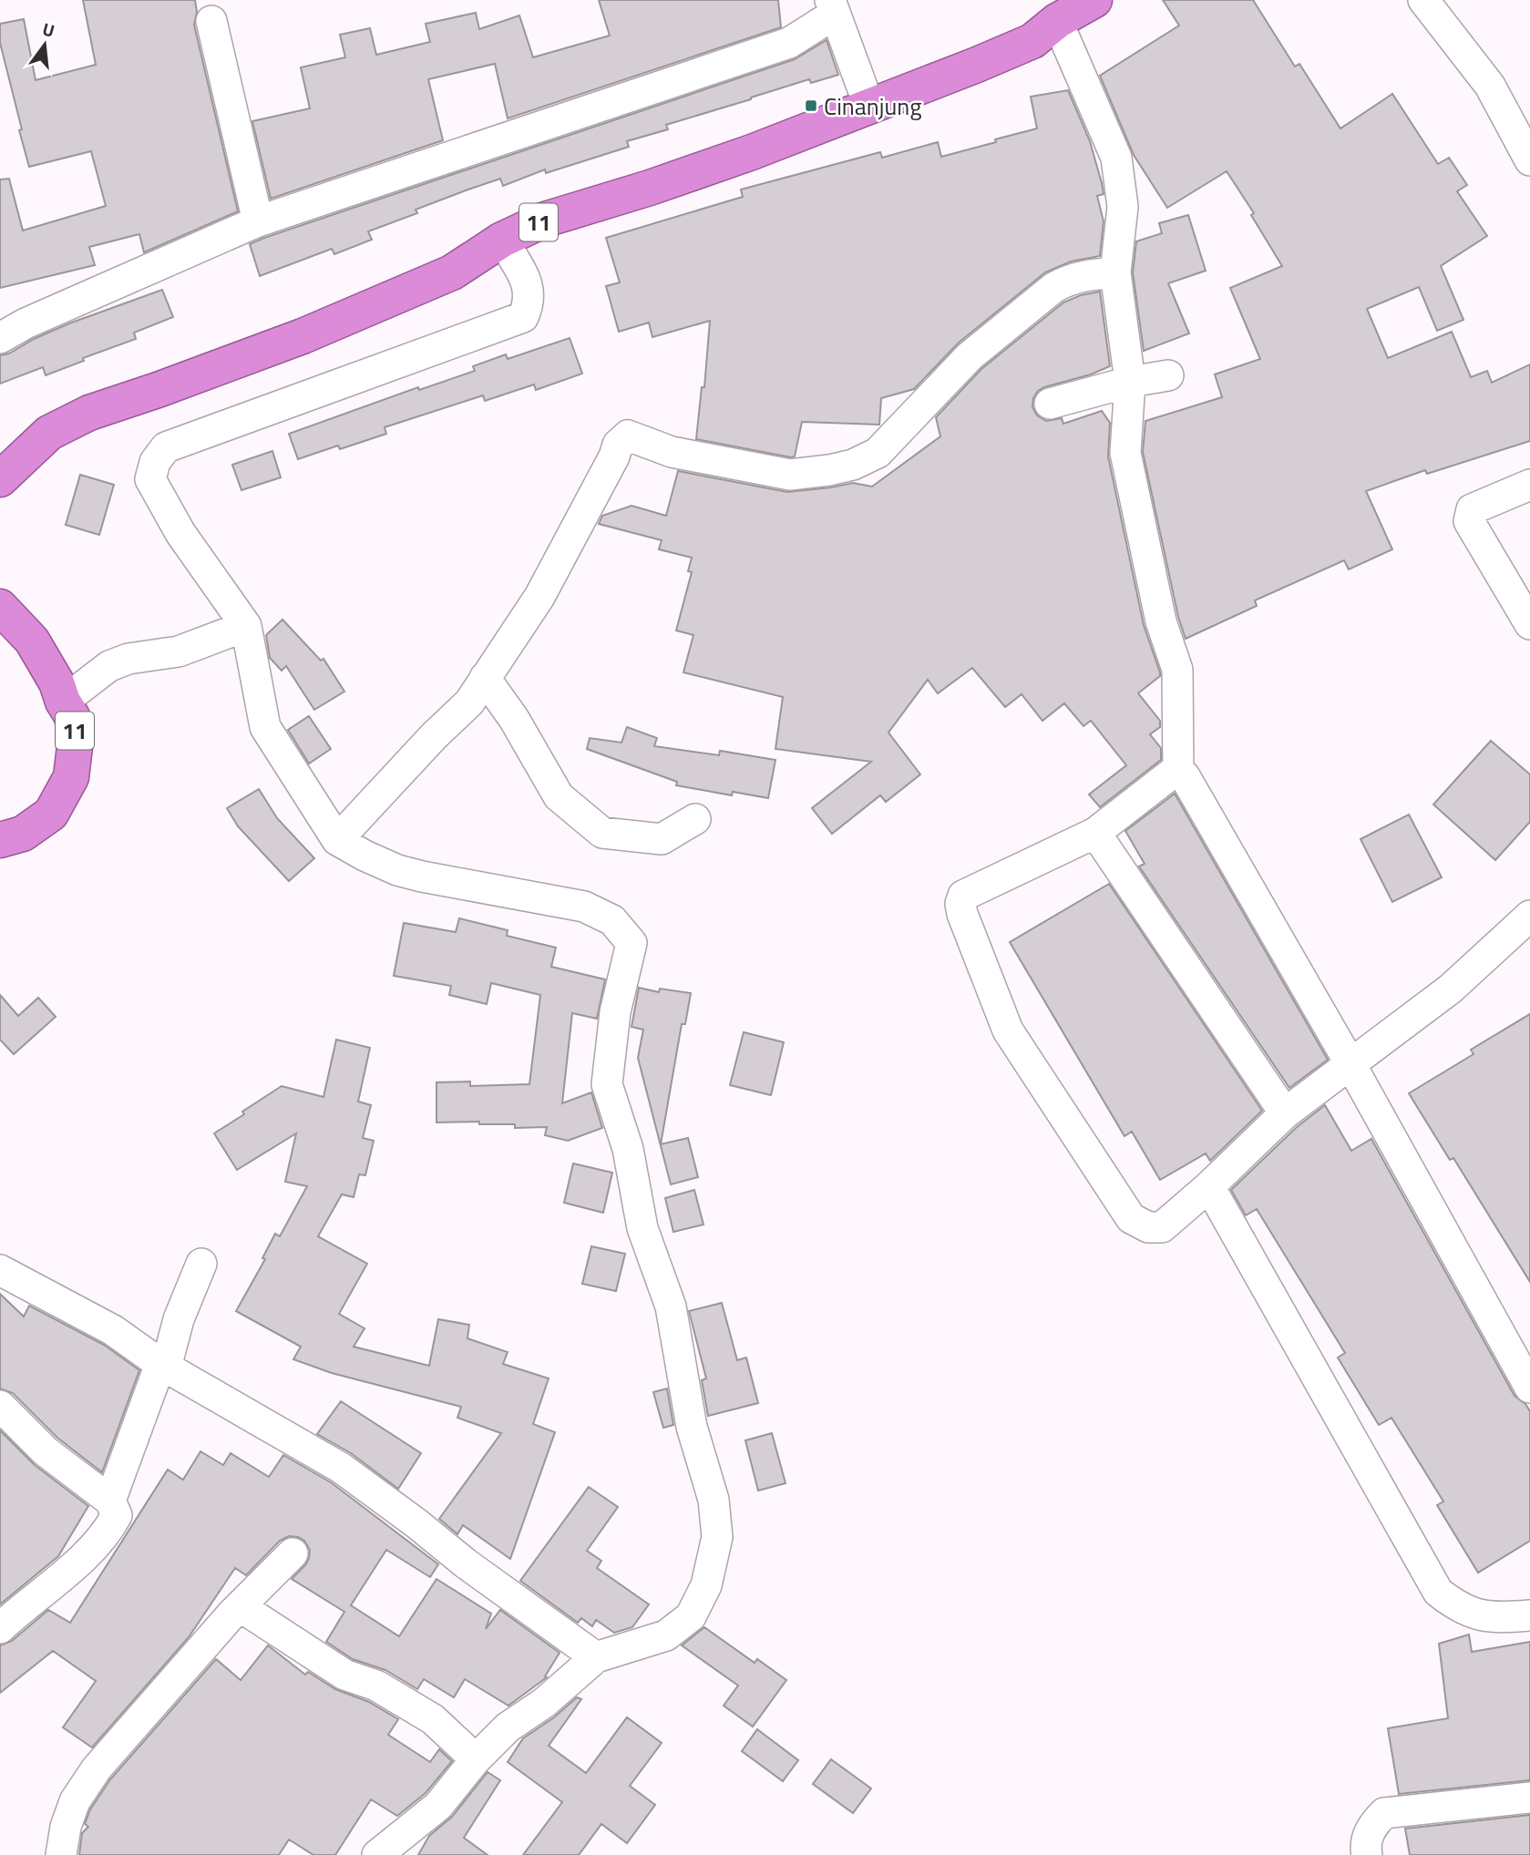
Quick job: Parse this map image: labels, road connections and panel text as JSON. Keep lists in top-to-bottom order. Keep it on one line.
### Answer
{"streets":{"highway":["11"]},"places":{"transit":["Cinanjung"]},"north":"top"}
